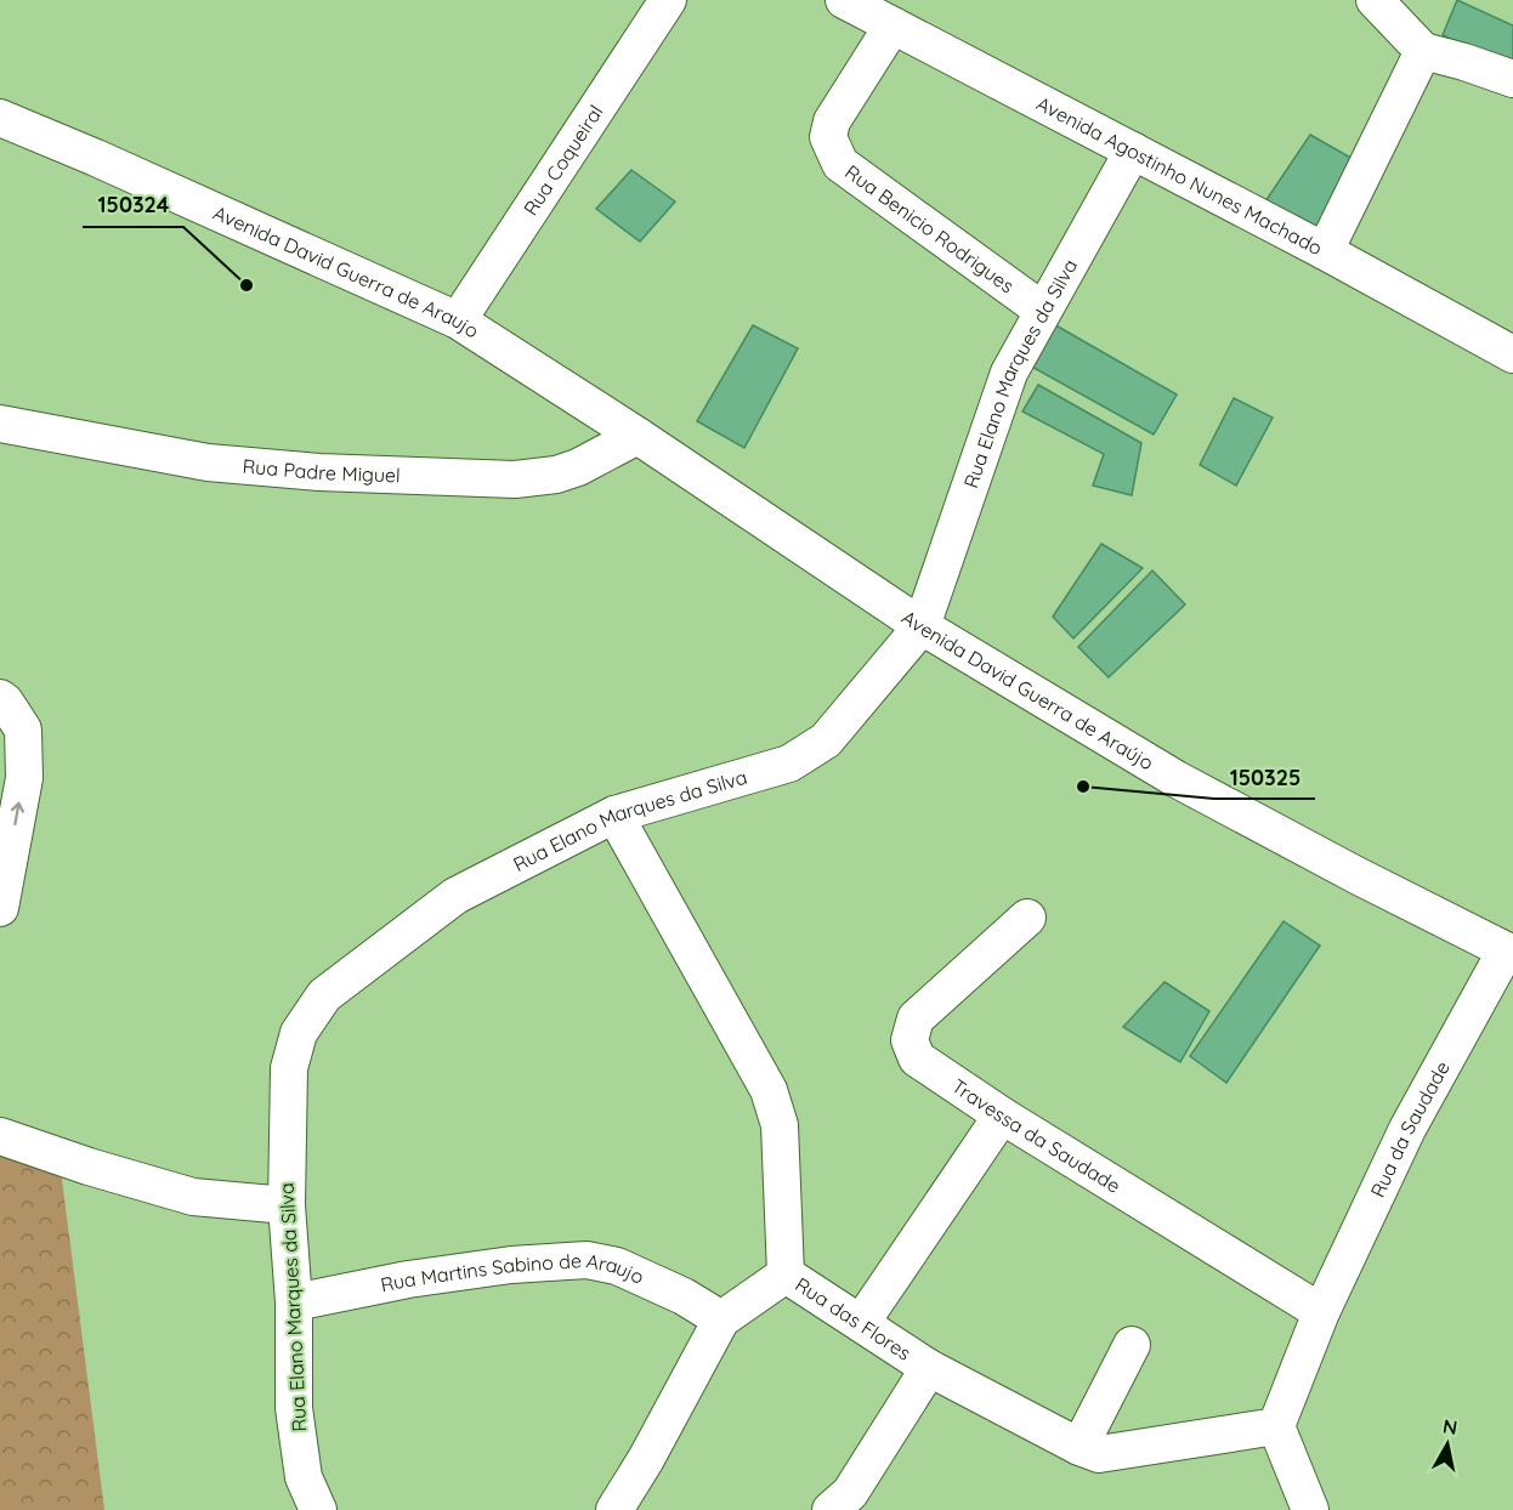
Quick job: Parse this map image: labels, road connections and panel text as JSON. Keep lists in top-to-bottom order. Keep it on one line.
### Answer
{"streets":{"street":["Rua Coqueiral","Avenida Agostinho Nunes Machado","Rua Benicio Rodrigues","Avenida David Guerra de Araujo","Rua Elano Marques da Silva","Rua Padre Miguel","Avenida David Guerra de Araújo","Rua da Saudade","Travessa da Saudade","Rua Martins Sabino de Araujo","Rua das Flores"]},"crossings":[["Rua Coqueiral","Avenida David Guerra de Araujo"],["Avenida Agostinho Nunes Machado","Rua Benicio Rodrigues"],["Avenida Agostinho Nunes Machado","Rua Elano Marques da Silva"],["Rua Benicio Rodrigues","Rua Elano Marques da Silva"],["Avenida David Guerra de Araujo","Rua Padre Miguel"],["Avenida David Guerra de Araujo","Avenida David Guerra de Araújo"],["Rua Elano Marques da Silva","Avenida David Guerra de Araújo"],["Rua Elano Marques da Silva","Rua Martins Sabino de Araujo"],["Rua Elano Marques da Silva","Rua das Flores"],["Rua Padre Miguel","Avenida David Guerra de Araújo"],["Avenida David Guerra de Araújo","Rua da Saudade"],["Rua da Saudade","Travessa da Saudade"]],"places":["150324","150325"],"north":"top"}
